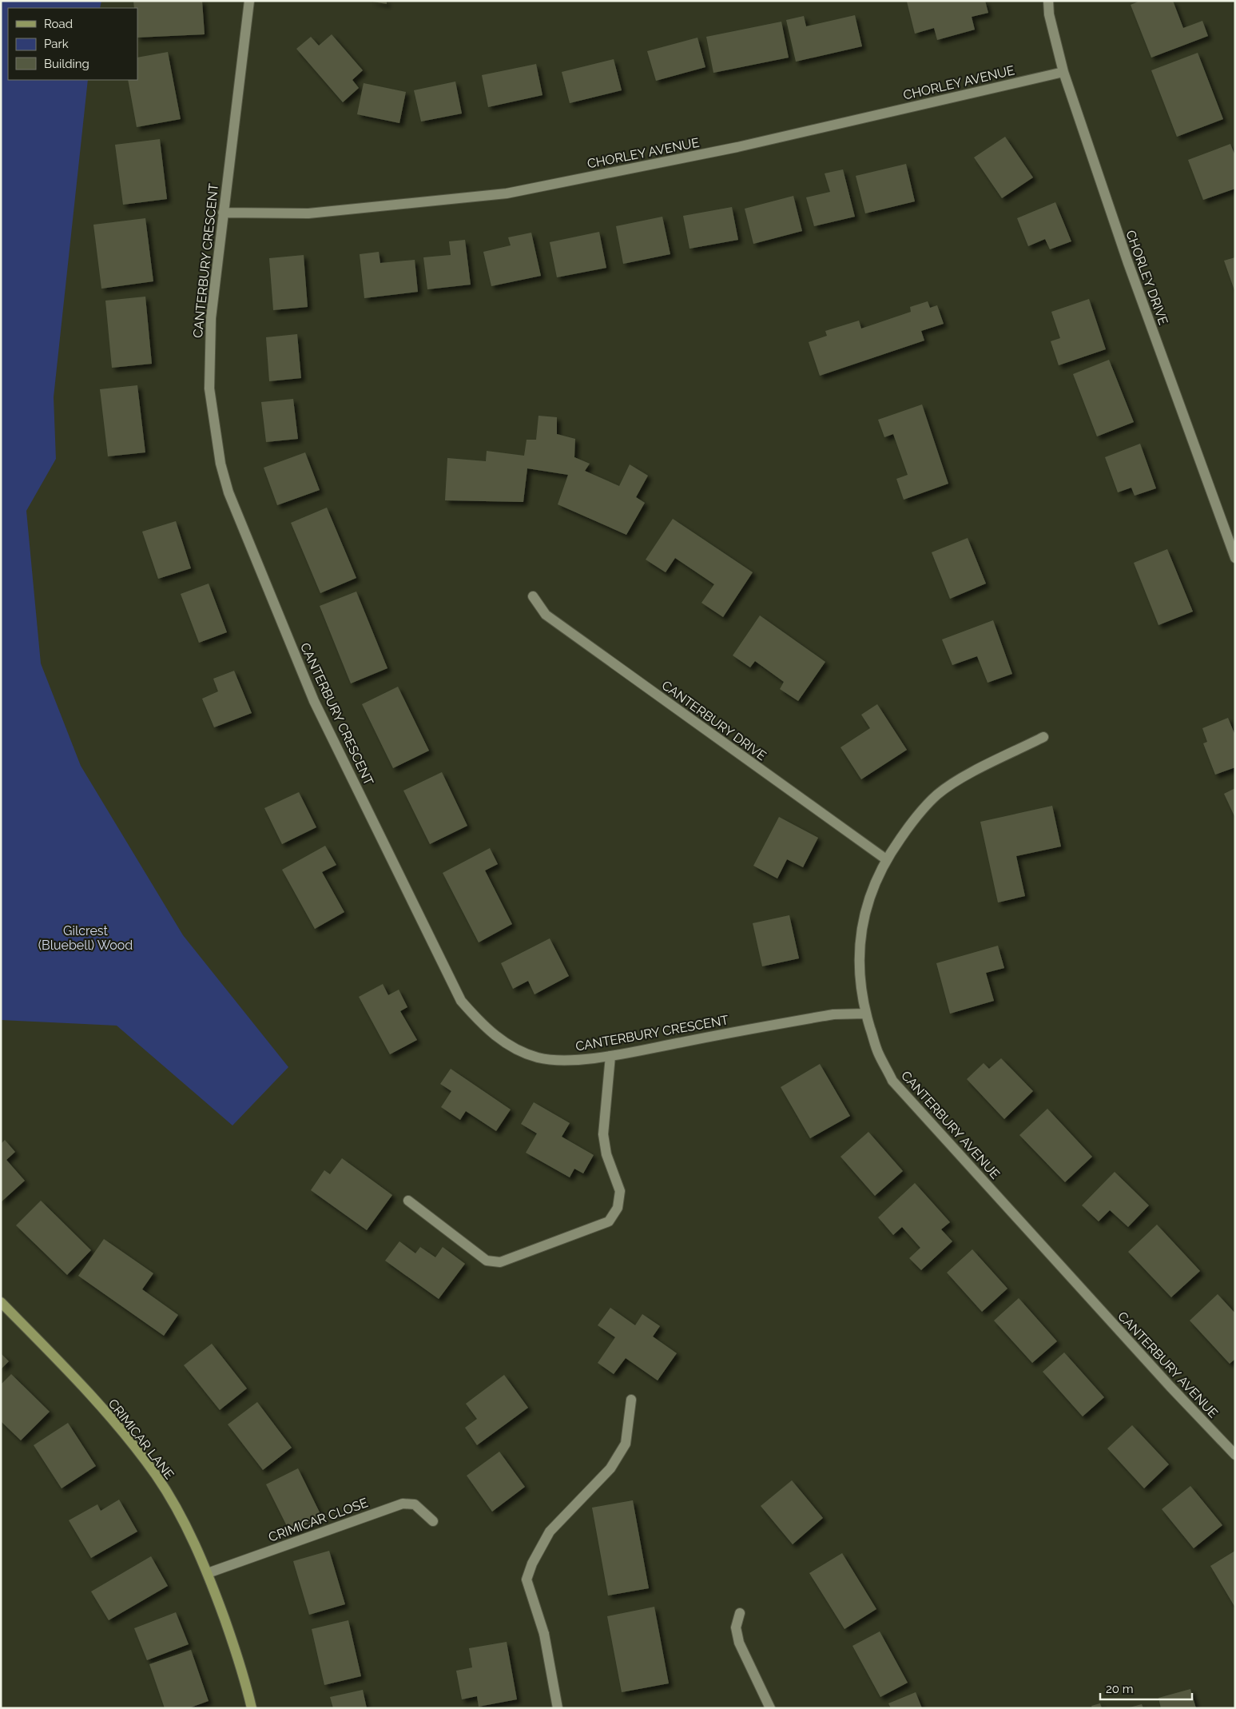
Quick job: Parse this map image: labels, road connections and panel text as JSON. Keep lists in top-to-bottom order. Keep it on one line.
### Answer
{"streets":{"street":["CHORLEY AVENUE","CANTERBURY CRESCENT","CHORLEY DRIVE","CANTERBURY DRIVE","CANTERBURY AVENUE","CRIMICAR LANE","CRIMICAR CLOSE"]},"crossings":[["CHORLEY AVENUE","CANTERBURY CRESCENT"],["CHORLEY AVENUE","CHORLEY DRIVE"],["CANTERBURY CRESCENT","CANTERBURY AVENUE"],["CANTERBURY DRIVE","CANTERBURY AVENUE"],["CRIMICAR LANE","CRIMICAR CLOSE"]],"parks":["Gilcrest (Bluebell) Wood"],"legend":["Road","Park","Building"],"scale_bar":"20 m"}
